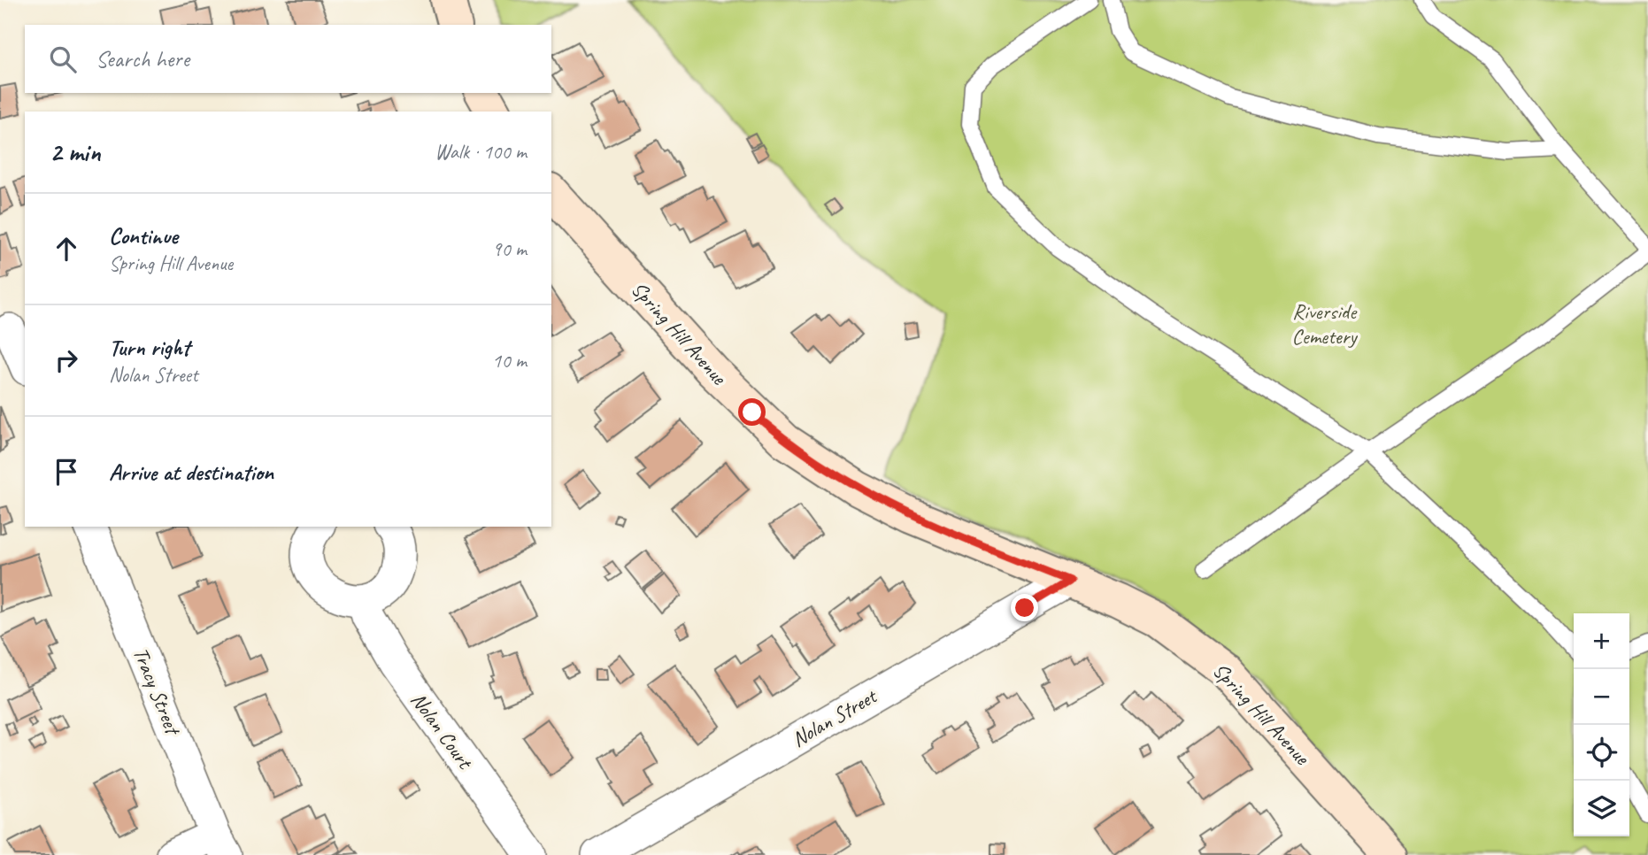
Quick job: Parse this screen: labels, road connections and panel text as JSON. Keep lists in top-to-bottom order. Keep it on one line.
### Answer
{"streets":{"street":["Spring Hill Avenue","Tracy Street","Nolan Street","Nolan Court"]},"crossings":[["Spring Hill Avenue","Nolan Street"]],"parks":["Riverside Cemetery"],"page":{"search":"Search here","heading":["2 min","Walk · 100 m"],"list":[["Continue","Spring Hill Avenue","90 m"],["Turn right","Nolan Street","10 m"],"Arrive at destination"],"map_buttons":["+","−"]}}
